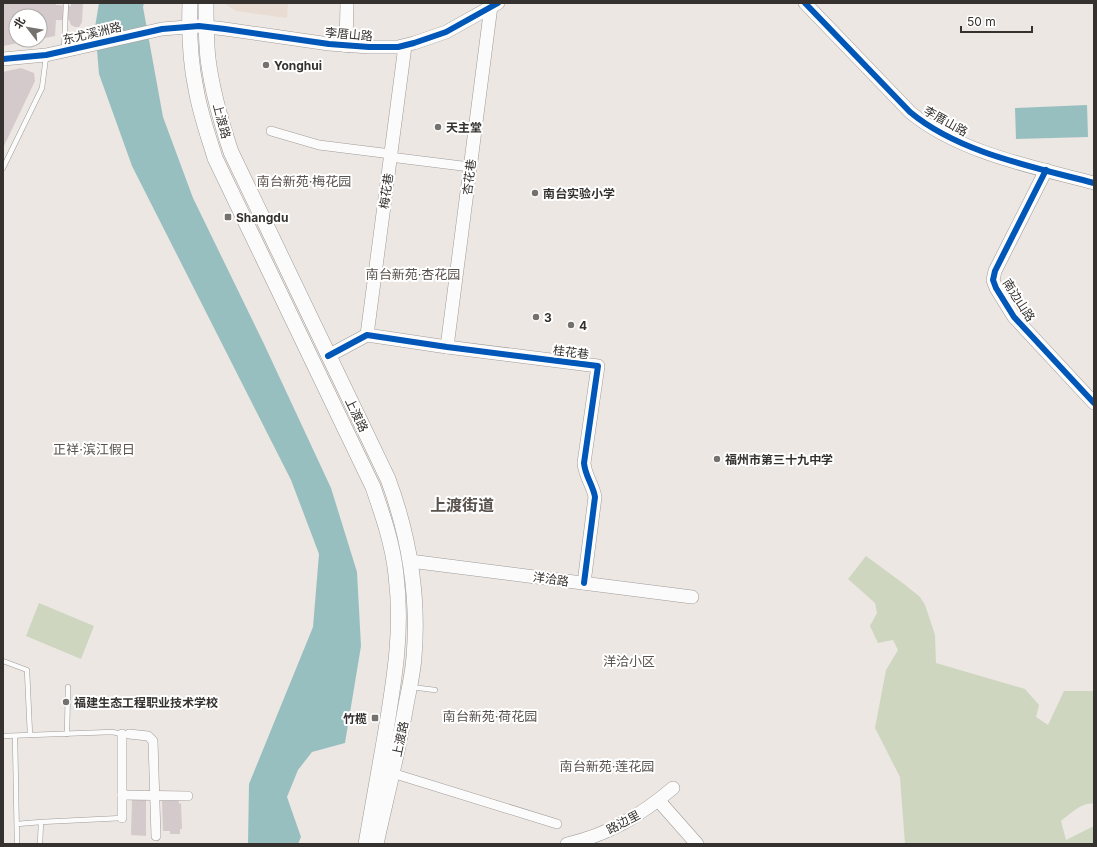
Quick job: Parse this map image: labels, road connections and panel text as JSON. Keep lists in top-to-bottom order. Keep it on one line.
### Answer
{"streets":{"main road":["上渡路"],"street":["东尤溪洲路","李厝山路","杏花巷","梅花巷","南边山路","桂花巷","洋洽路","路边里"]},"crossings":[["东尤溪洲路","李厝山路"],["东尤溪洲路","上渡路"],["李厝山路","上渡路"],["李厝山路","杏花巷"],["李厝山路","梅花巷"],["李厝山路","南边山路"],["上渡路","洋洽路"],["杏花巷","桂花巷"],["梅花巷","桂花巷"],["桂花巷","洋洽路"]],"districts":["南台新苑·梅花园","南台新苑·杏花园","正祥·滨江假日","上渡街道","洋洽小区","南台新苑·荷花园","南台新苑·莲花园"],"places":{"other":["Yonghui","天主堂","南台实验小学","3","4","福州市第三十九中学","福建生态工程职业技术学校"],"transit":["Shangdu","竹榄"]},"scale_bar":"50 m","north":"top left"}
